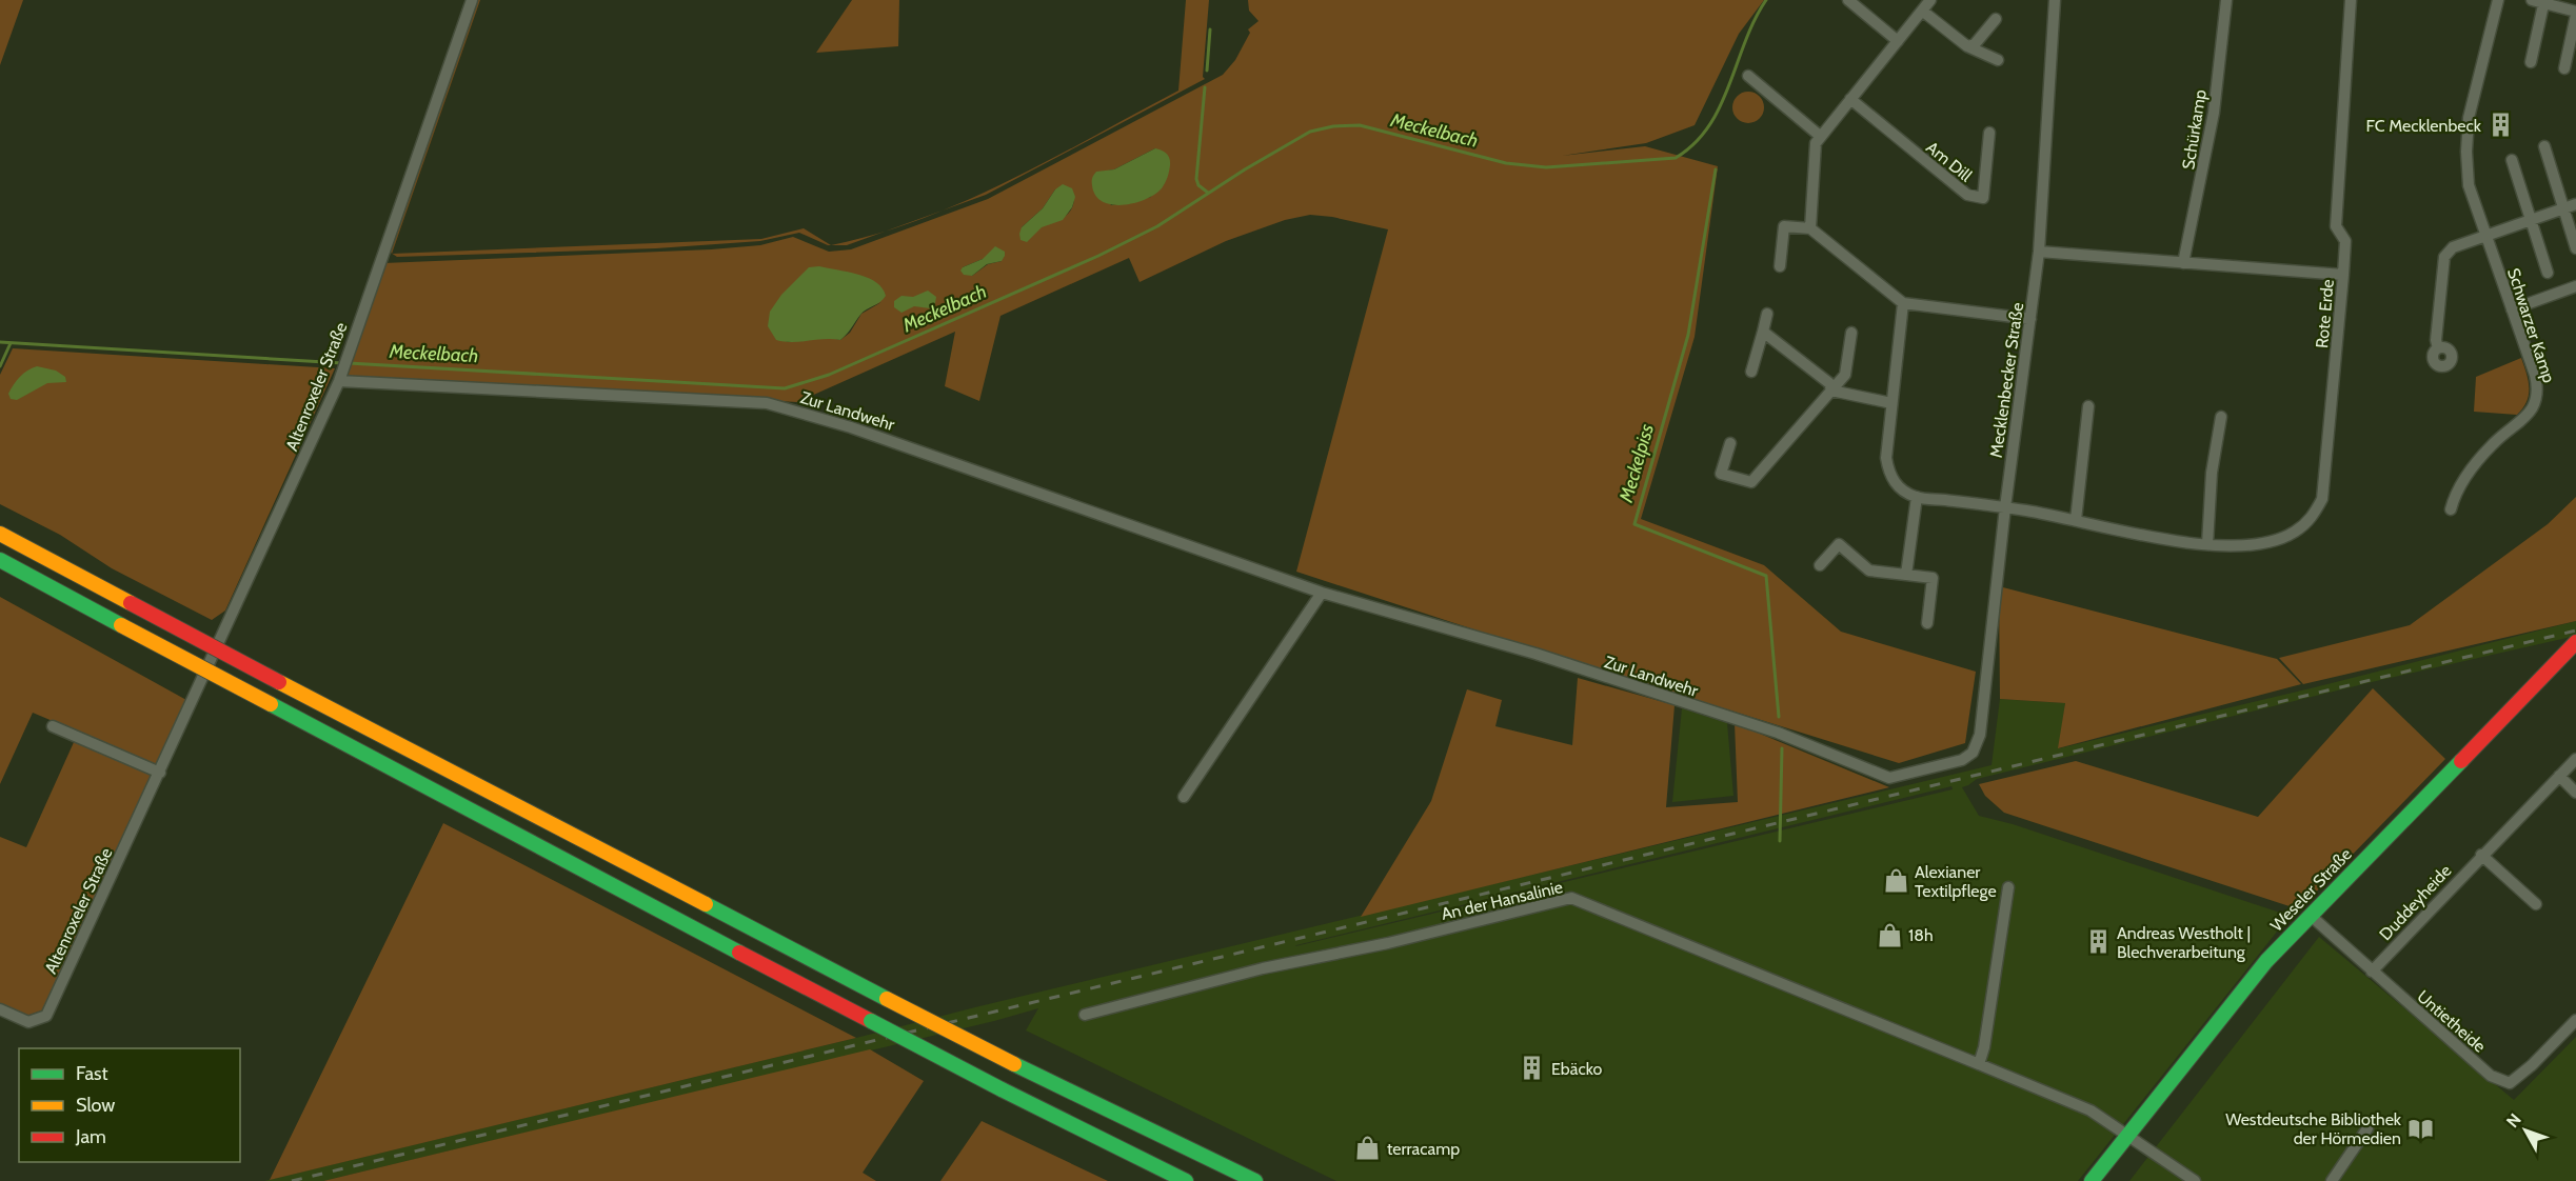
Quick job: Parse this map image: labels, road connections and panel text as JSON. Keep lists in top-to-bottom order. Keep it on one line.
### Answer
{"streets":{"main road":["Weseler Straße"],"street":["Schürkamp","Am Dill","Rote Erde","Schwarzer Kamp","Mecklenbecker Straße","Altenroxeler Straße","Zur Landwehr","An der Hansalinie","Duddeyheide","Untietheide"]},"crossings":[["Rote Erde","Mecklenbecker Straße"],["Mecklenbecker Straße","Zur Landwehr"],["Altenroxeler Straße","Zur Landwehr"],["Weseler Straße","An der Hansalinie"],["Weseler Straße","Untietheide"],["Duddeyheide","Untietheide"]],"water":["Meckelbach","Meckelpiss"],"places":{"building":["FC Mecklenbeck","Andreas Westholt | Blechverarbeitung","Ebäcko"],"shop":["Alexianer Textilpflege","18h","terracamp"],"library":["Westdeutsche Bibliothek der Hörmedien"]},"legend":["Fast","Slow","Jam"],"north":"top left"}
